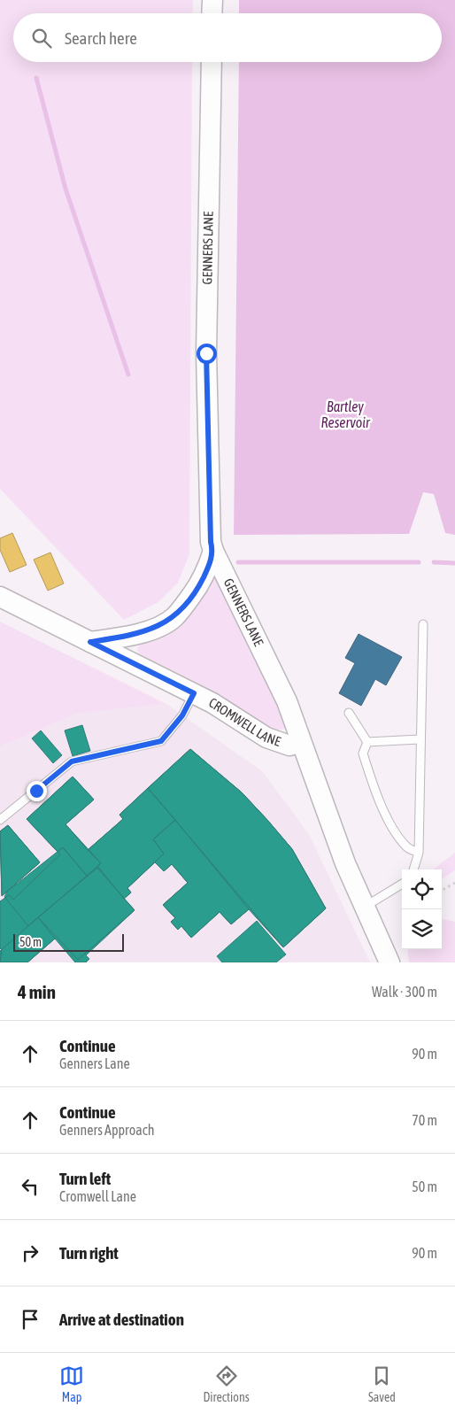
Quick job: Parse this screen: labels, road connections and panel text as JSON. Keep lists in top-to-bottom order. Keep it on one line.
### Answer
{"streets":{"street":["GENNERS LANE","CROMWELL LANE"]},"crossings":[["GENNERS LANE","CROMWELL LANE"]],"water":["Bartley Reservoir"],"scale_bar":"50 m","page":{"search":"Search here","scale":"50 m","heading":["4 min","Walk · 300 m"],"list":[["Continue","Genners Lane","90 m"],["Continue","Genners Approach","70 m"],["Turn left","Cromwell Lane","50 m"],["Turn right","90 m"],"Arrive at destination"],"nav":["Map","Directions","Saved"]}}
